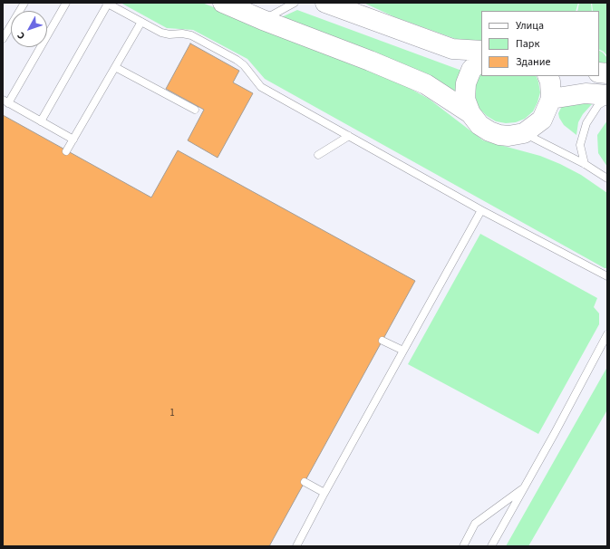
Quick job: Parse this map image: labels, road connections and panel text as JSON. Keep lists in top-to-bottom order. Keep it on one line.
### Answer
{"house_numbers":["1"],"legend":["Улица","Парк","Здание"],"north":"bottom left"}
